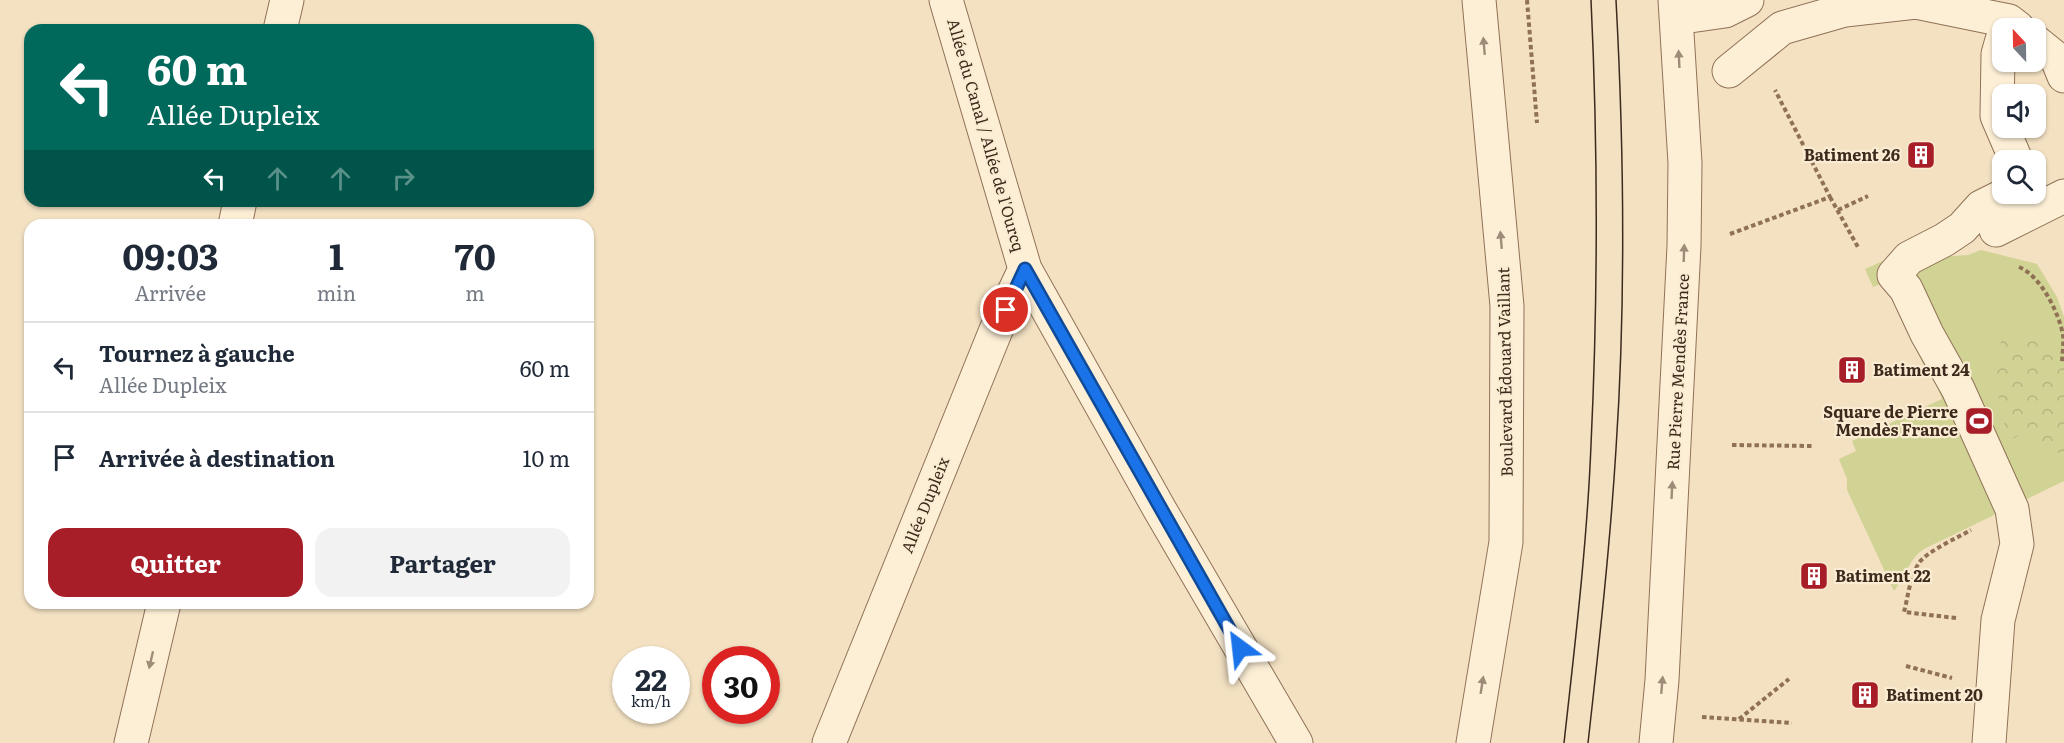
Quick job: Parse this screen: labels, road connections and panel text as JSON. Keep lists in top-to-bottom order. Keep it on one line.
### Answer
{"streets":{"street":["Allée du Canal / Allée de l'Ourcq","Boulevard Édouard Vaillant","Rue Pierre Mendès France","Allée Dupleix"]},"crossings":[["Allée du Canal / Allée de l'Ourcq","Allée Dupleix"]],"one_way":["Boulevard Édouard Vaillant","Rue Pierre Mendès France"],"places":{"building":["Batiment 26","Batiment 24","Batiment 22","Batiment 20"],"sports":["Square de Pierre Mendès France"]},"north":"top","page":{"turn":["60 m","Allée Dupleix"],"eta":["09:03","Arrivée","1","min","70","m"],"list":[{"name":"Tournez à gauche","note":"Allée Dupleix","value":"60 m"},{"name":"Arrivée à destination","value":"10 m"}],"buttons":["Quitter","Partager"],"speed":"22 km/h","limit":"30"}}
